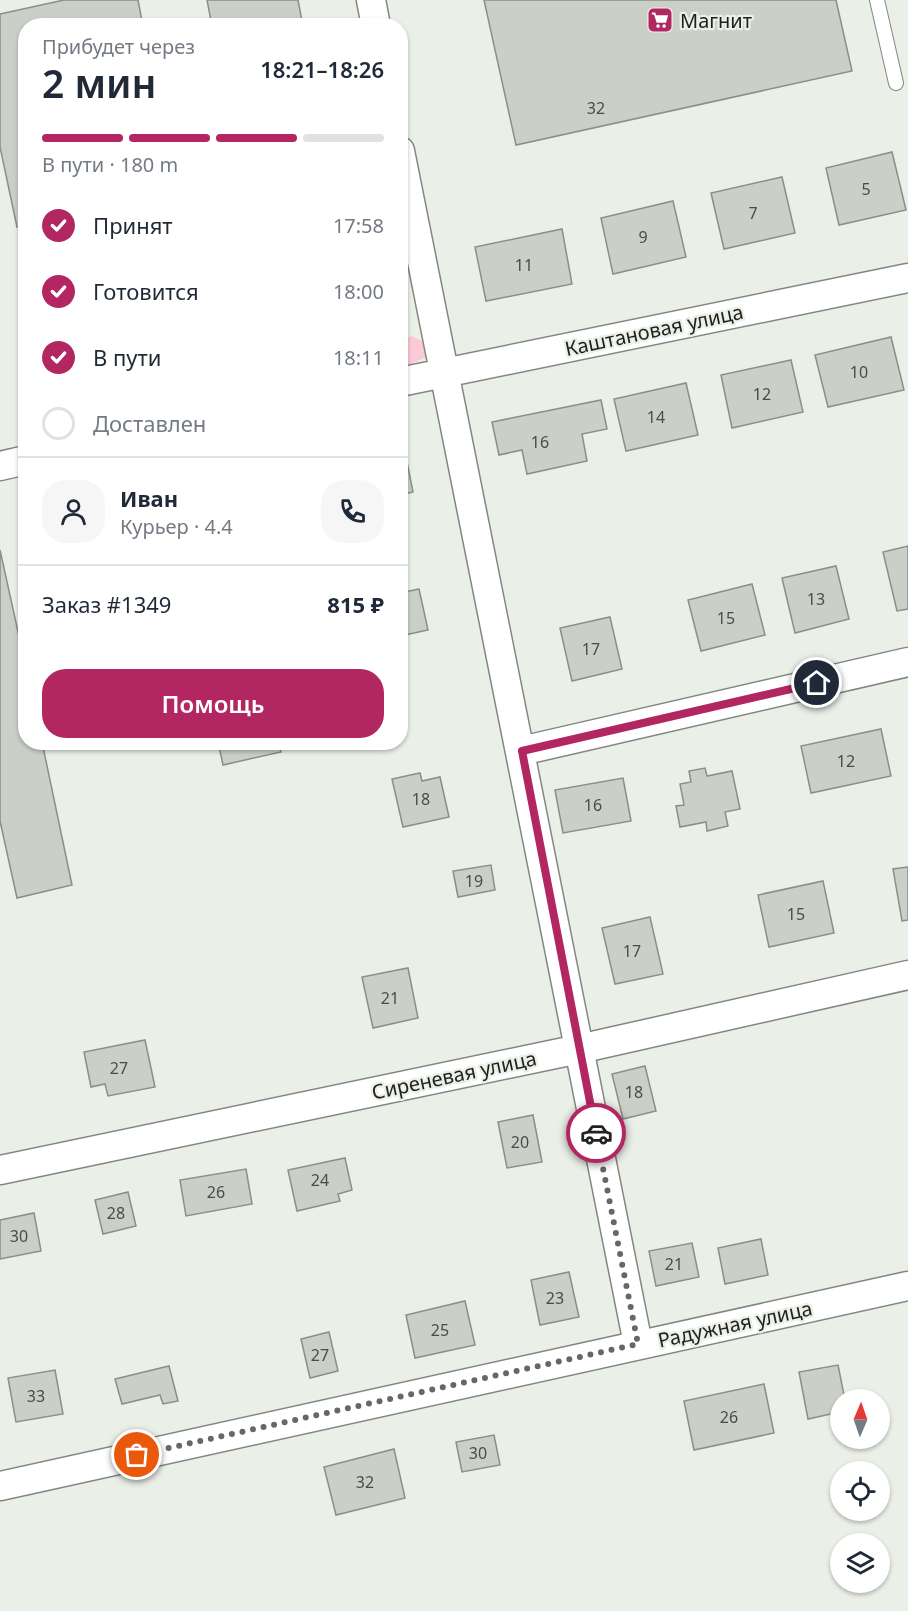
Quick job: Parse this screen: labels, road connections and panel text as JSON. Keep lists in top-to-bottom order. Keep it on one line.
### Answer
{"streets":{"street":["Каштановая улица","Сиреневая улица","Радужная улица"]},"places":{"supermarket":["Магнит"]},"house_numbers":["32","5","7","9","11","10","12","14","16","13","15","17","12","18","16","19","15","17","21","27","18","20","24","26","28","30","21","23","25","27","33","26","30","32"],"north":"top","page":{"heading":["2 мин","Прибудет через","18:21–18:26"],"panel":["Иван","Курьер · 4.4","Заказ #1349","815 ₽"],"bar":"В пути · 180 m","list":[["Принят","17:58"],["Готовится","18:00"],["В пути","18:11"],"Доставлен"],"buttons":"Помощь"}}
